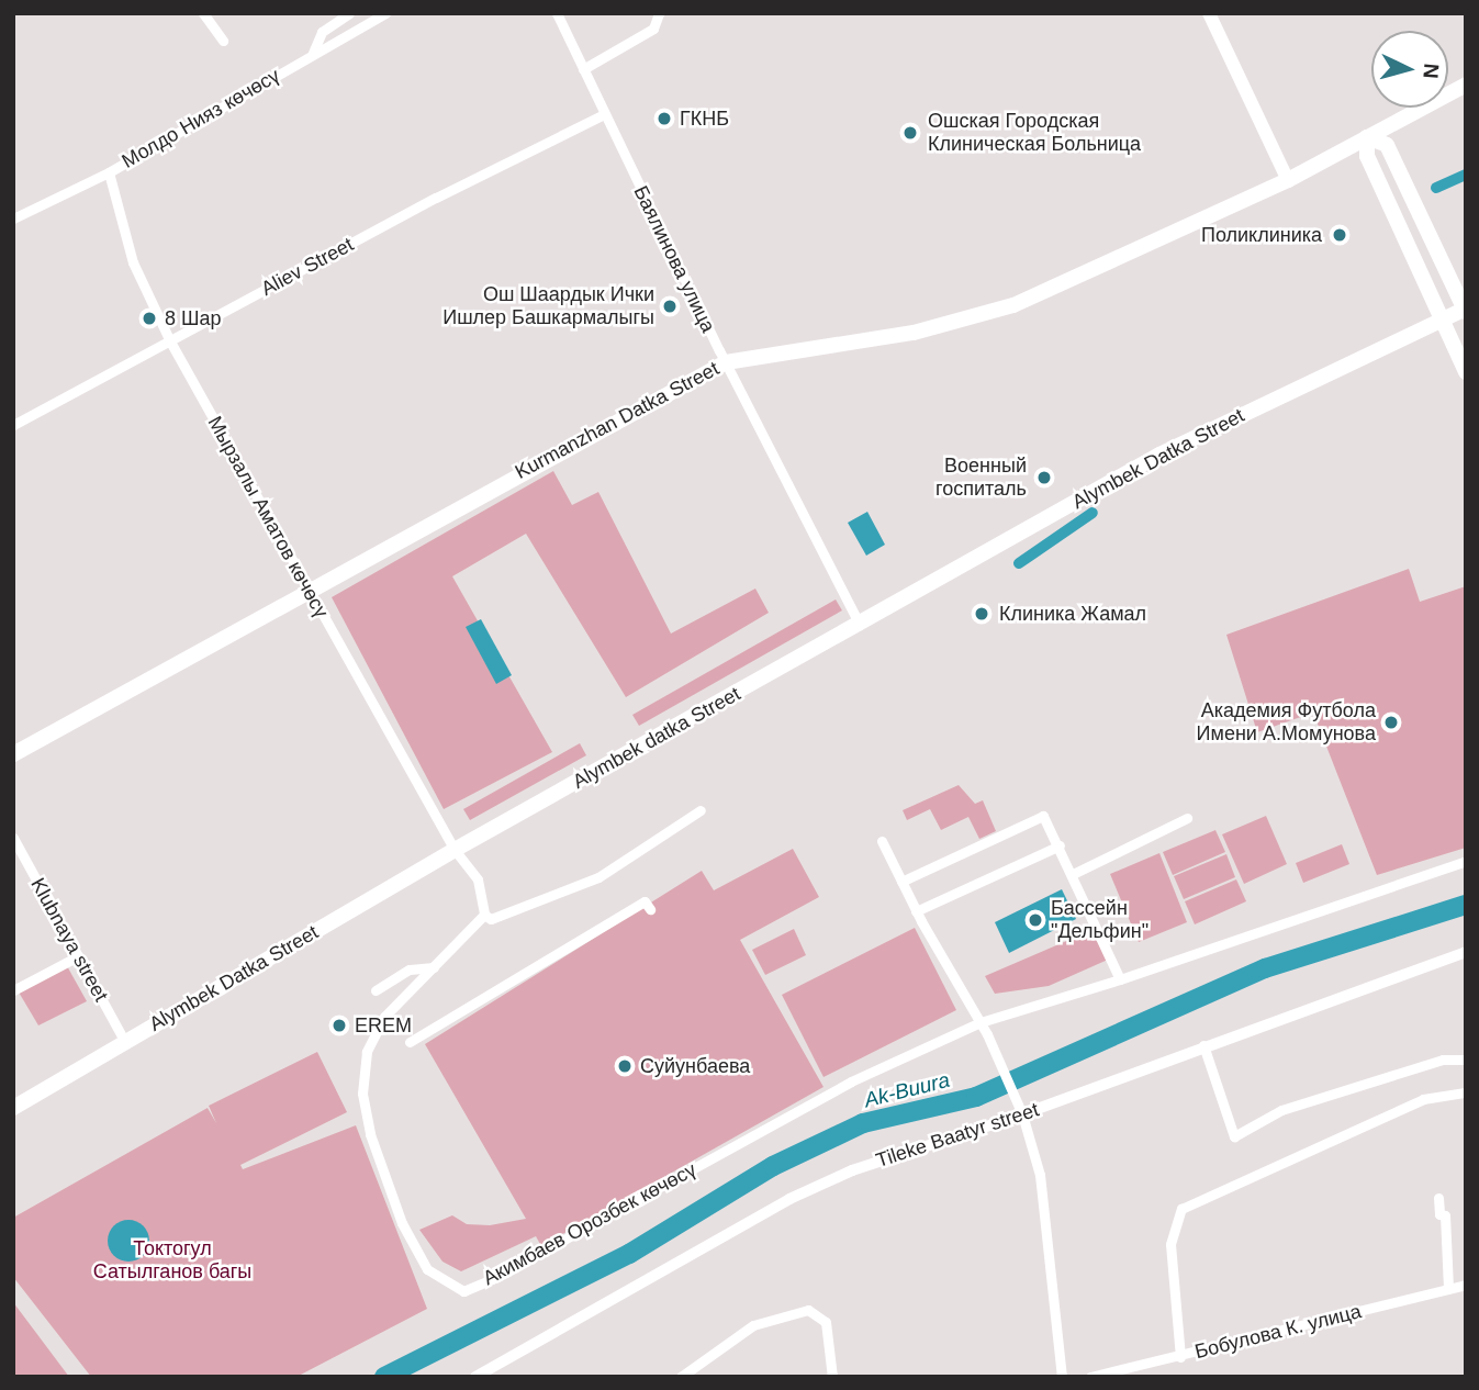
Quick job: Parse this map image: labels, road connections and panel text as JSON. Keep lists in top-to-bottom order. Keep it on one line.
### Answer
{"streets":{"main road":["Kurmanzhan Datka Street","Alymbek Datka Street","Alymbek datka Street"],"street":["Молдо Нияз көчөсү","Баялинова улица","Aliev Street","Мырзалы Аматов көчөсү","Klubnaya street","Tileke Baatyr street","Акимбаев Орозбек көчөсү","Бобулова К. улица"]},"crossings":[["Молдо Нияз көчөсү","Мырзалы Аматов көчөсү"],["Баялинова улица","Aliev Street"],["Баялинова улица","Kurmanzhan Datka Street"],["Баялинова улица","Alymbek Datka Street"],["Баялинова улица","Alymbek datka Street"],["Aliev Street","Мырзалы Аматов көчөсү"],["Kurmanzhan Datka Street","Мырзалы Аматов көчөсү"],["Alymbek Datka Street","Мырзалы Аматов көчөсү"],["Alymbek Datka Street","Alymbek datka Street"],["Alymbek Datka Street","Klubnaya street"],["Мырзалы Аматов көчөсү","Alymbek datka Street"]],"water":["Ak-Buura"],"parks":["Токтогул Сатылганов багы"],"places":["ГКНБ","Ошская Городская Клиническая Больница","Поликлиника","Ош Шаардык Ички Ишлер Башкармалыгы","8 Шар","Военный госпиталь","Клиника Жамал","Академия Футбола Имени А.Момунова","Бассейн \"Дельфин\"","EREM","Суйунбаева"],"north":"right"}
